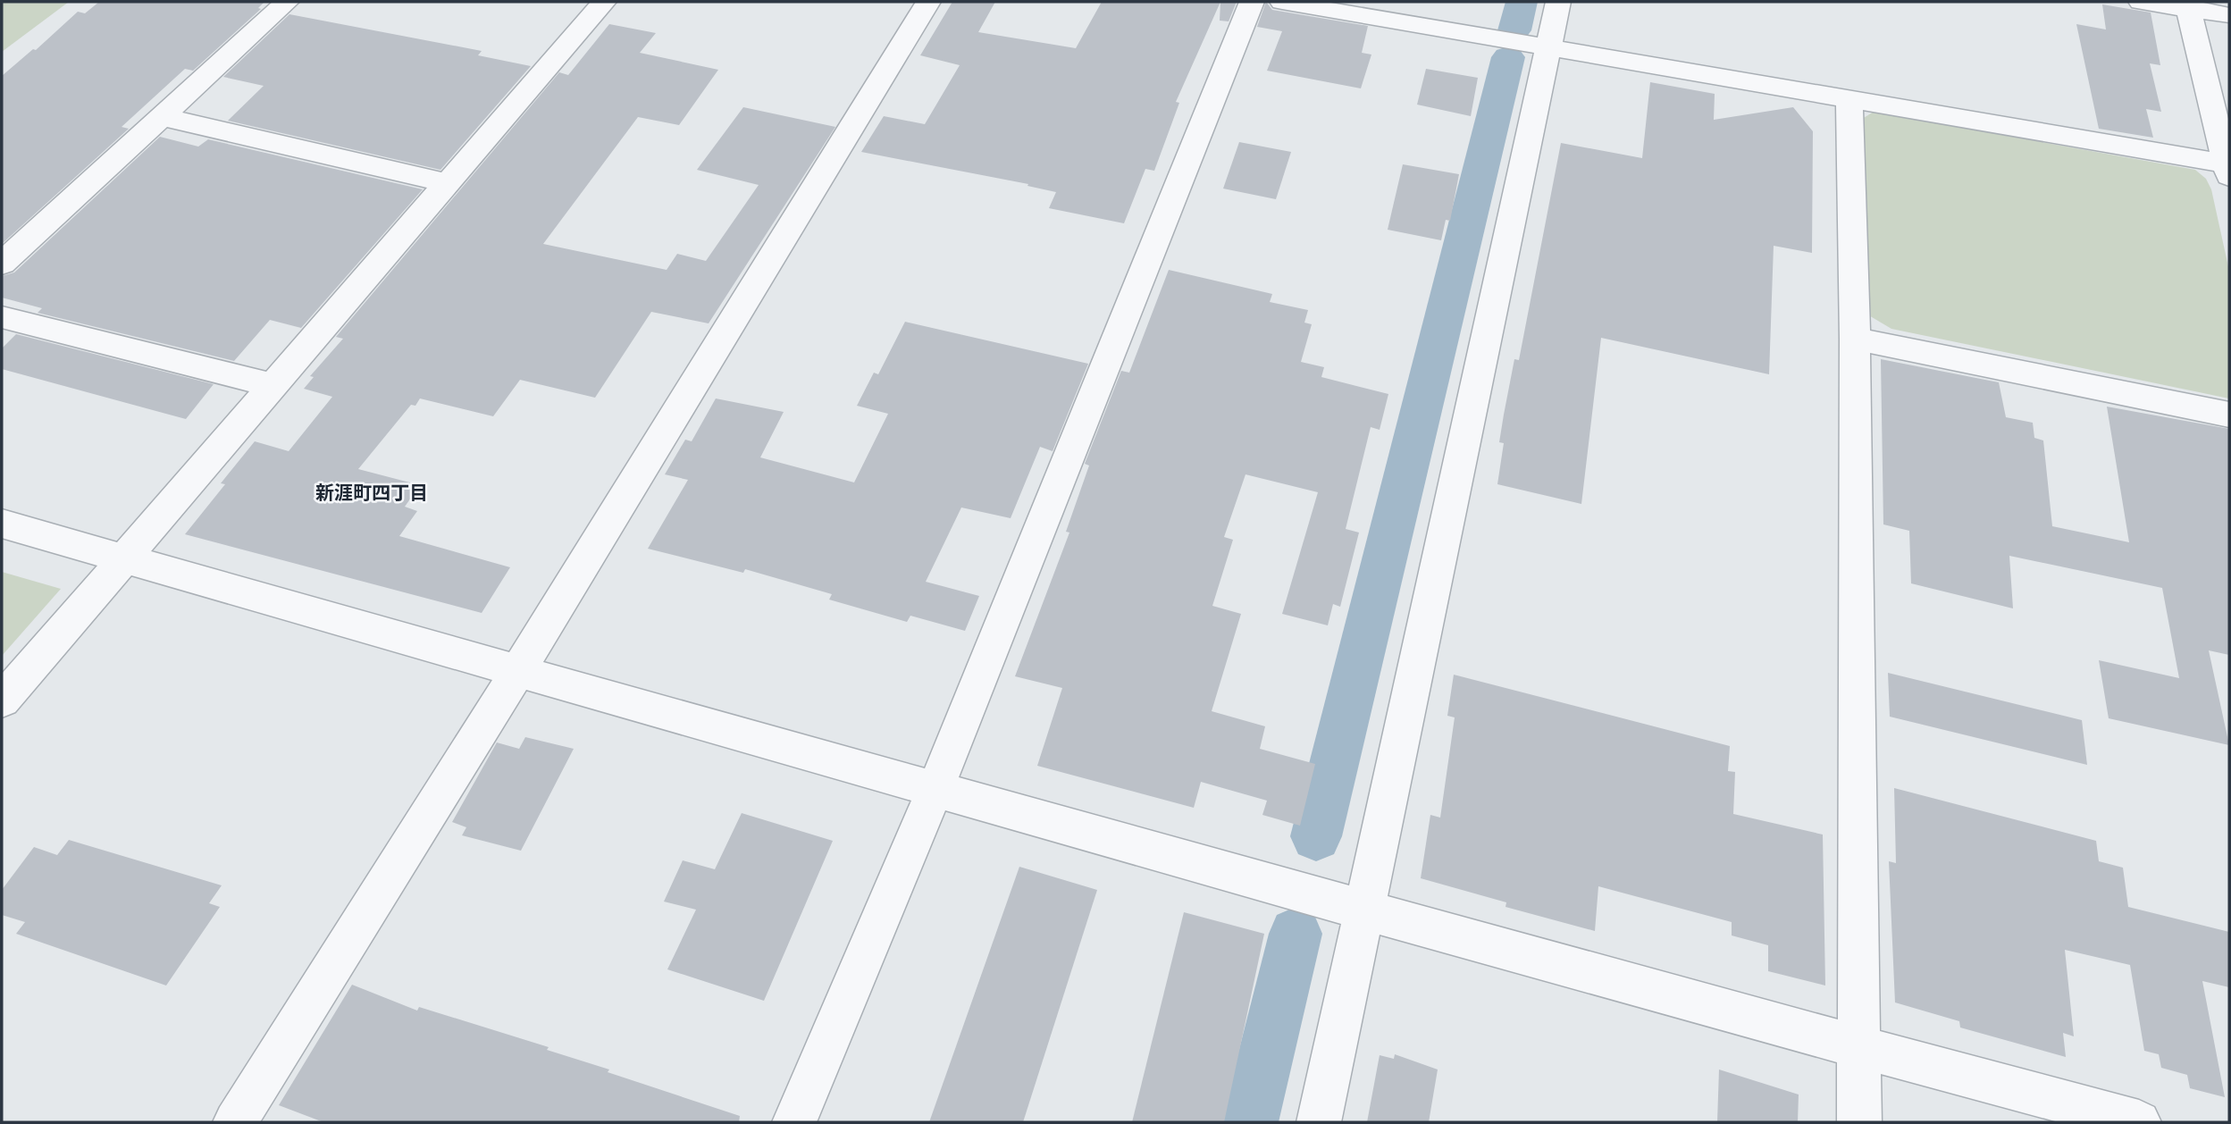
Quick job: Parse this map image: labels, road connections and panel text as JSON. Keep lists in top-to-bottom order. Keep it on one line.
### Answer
{"districts":["新涯町四丁目"]}
